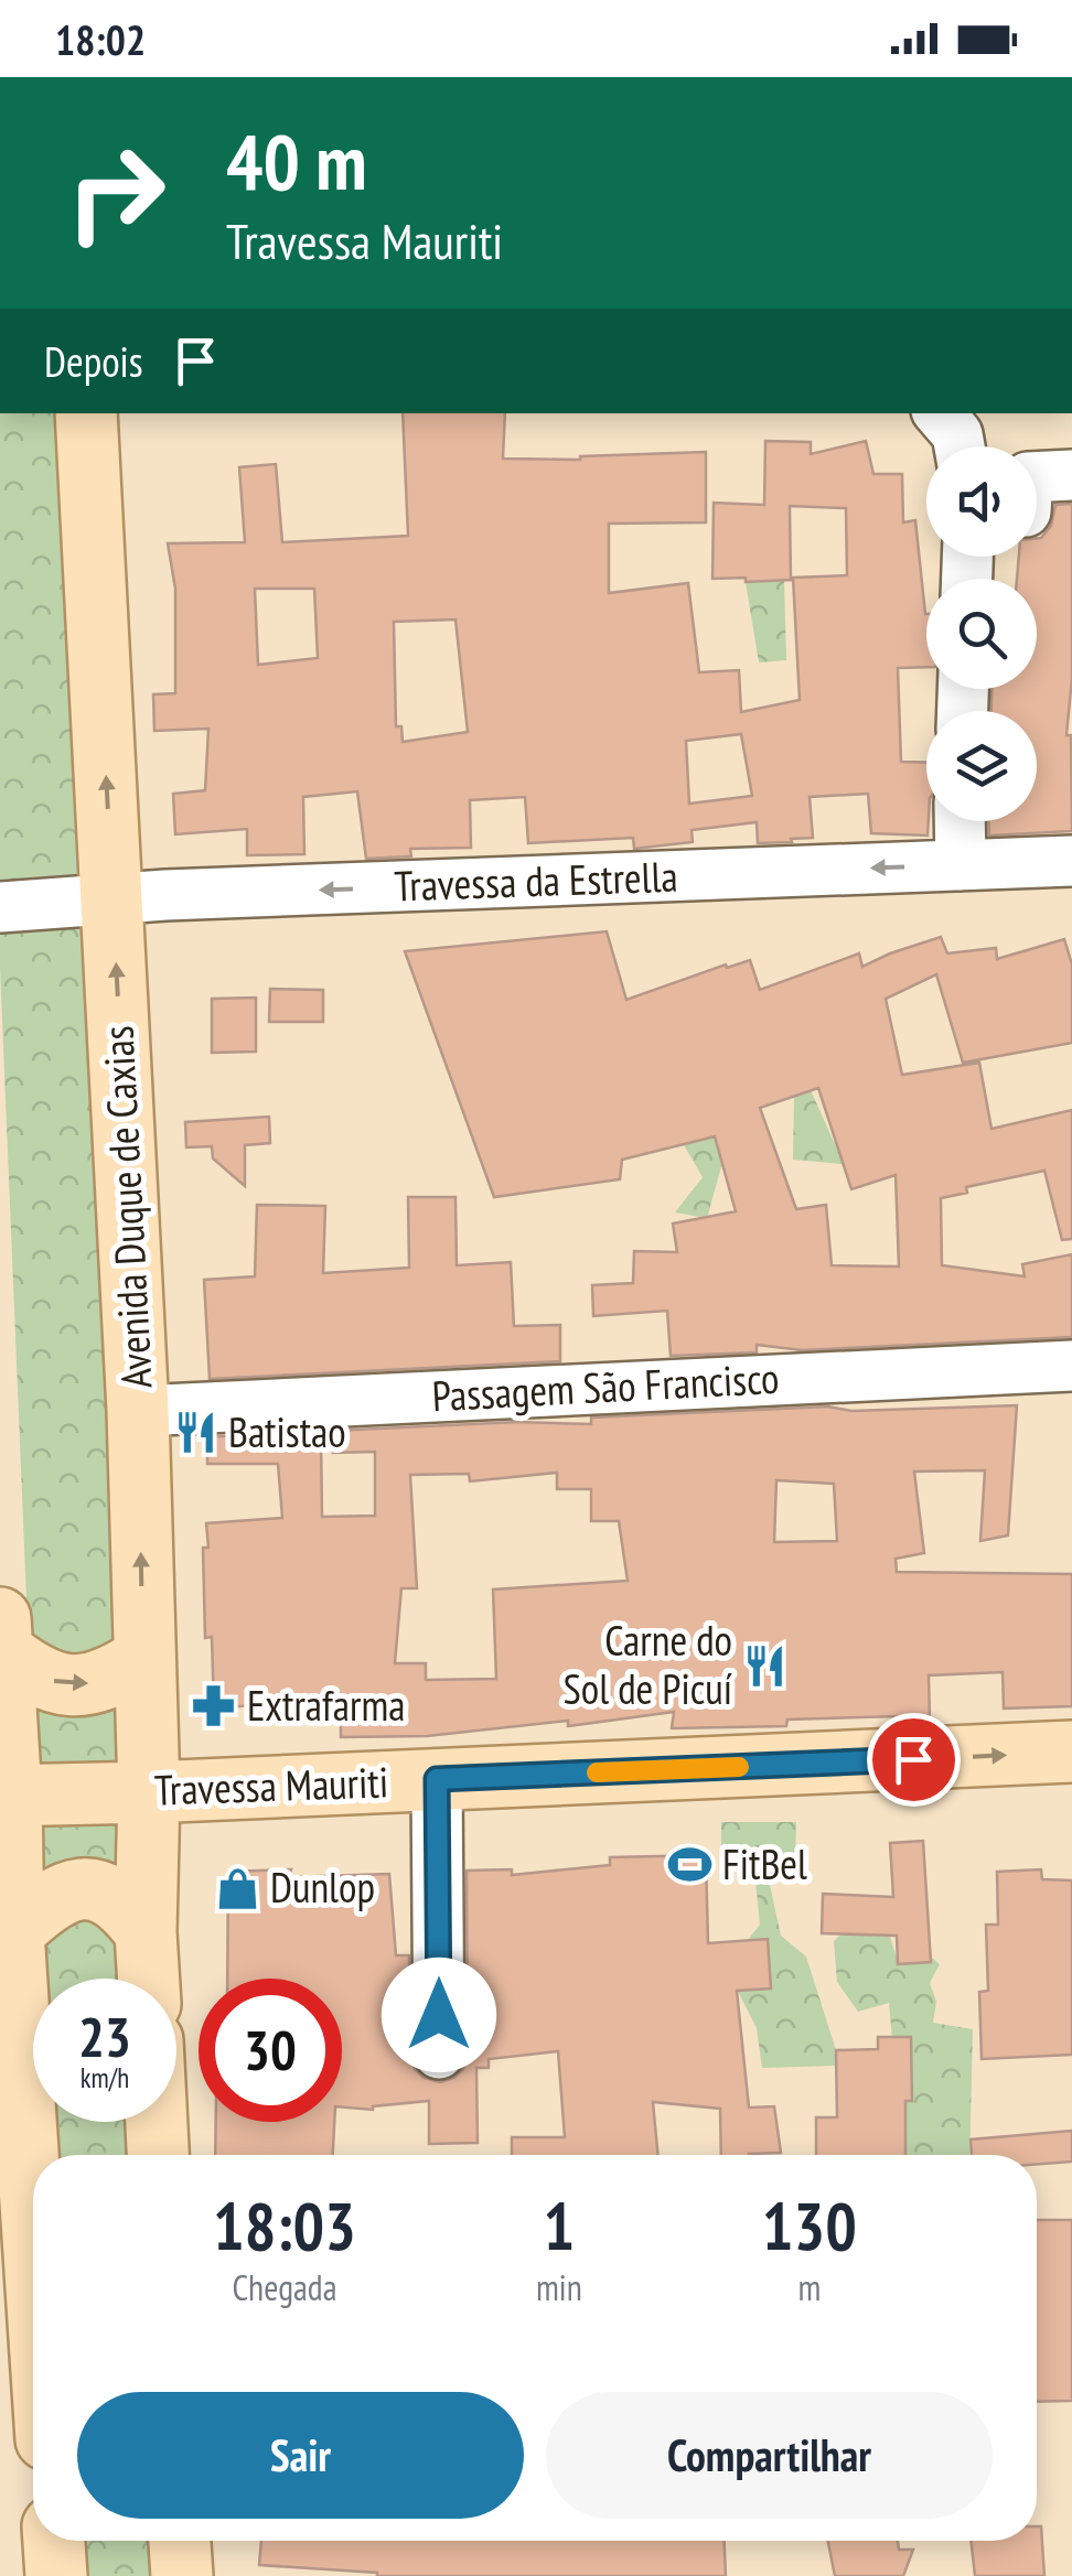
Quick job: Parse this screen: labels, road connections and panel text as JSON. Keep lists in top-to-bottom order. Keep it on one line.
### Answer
{"streets":{"main road":["Avenida Duque de Caxias","Travessa Mauriti"],"street":["Travessa da Estrella","Passagem São Francisco"]},"crossings":[["Travessa da Estrella","Avenida Duque de Caxias"],["Avenida Duque de Caxias","Passagem São Francisco"],["Avenida Duque de Caxias","Travessa Mauriti"]],"one_way":["Travessa da Estrella","Avenida Duque de Caxias","Travessa Mauriti"],"places":{"restaurant":["Batistao","Carne do Sol de Picuí"],"pharmacy":["Extrafarma"],"sports":["FitBel"],"shop":["Dunlop"]},"page":{"status":"18:02","turn":["40 m","Travessa Mauriti"],"then":"Depois","speed":"23 km/h","limit":"30","eta":["18:03","Chegada","1","min","130","m"],"buttons":["Sair","Compartilhar"]}}
